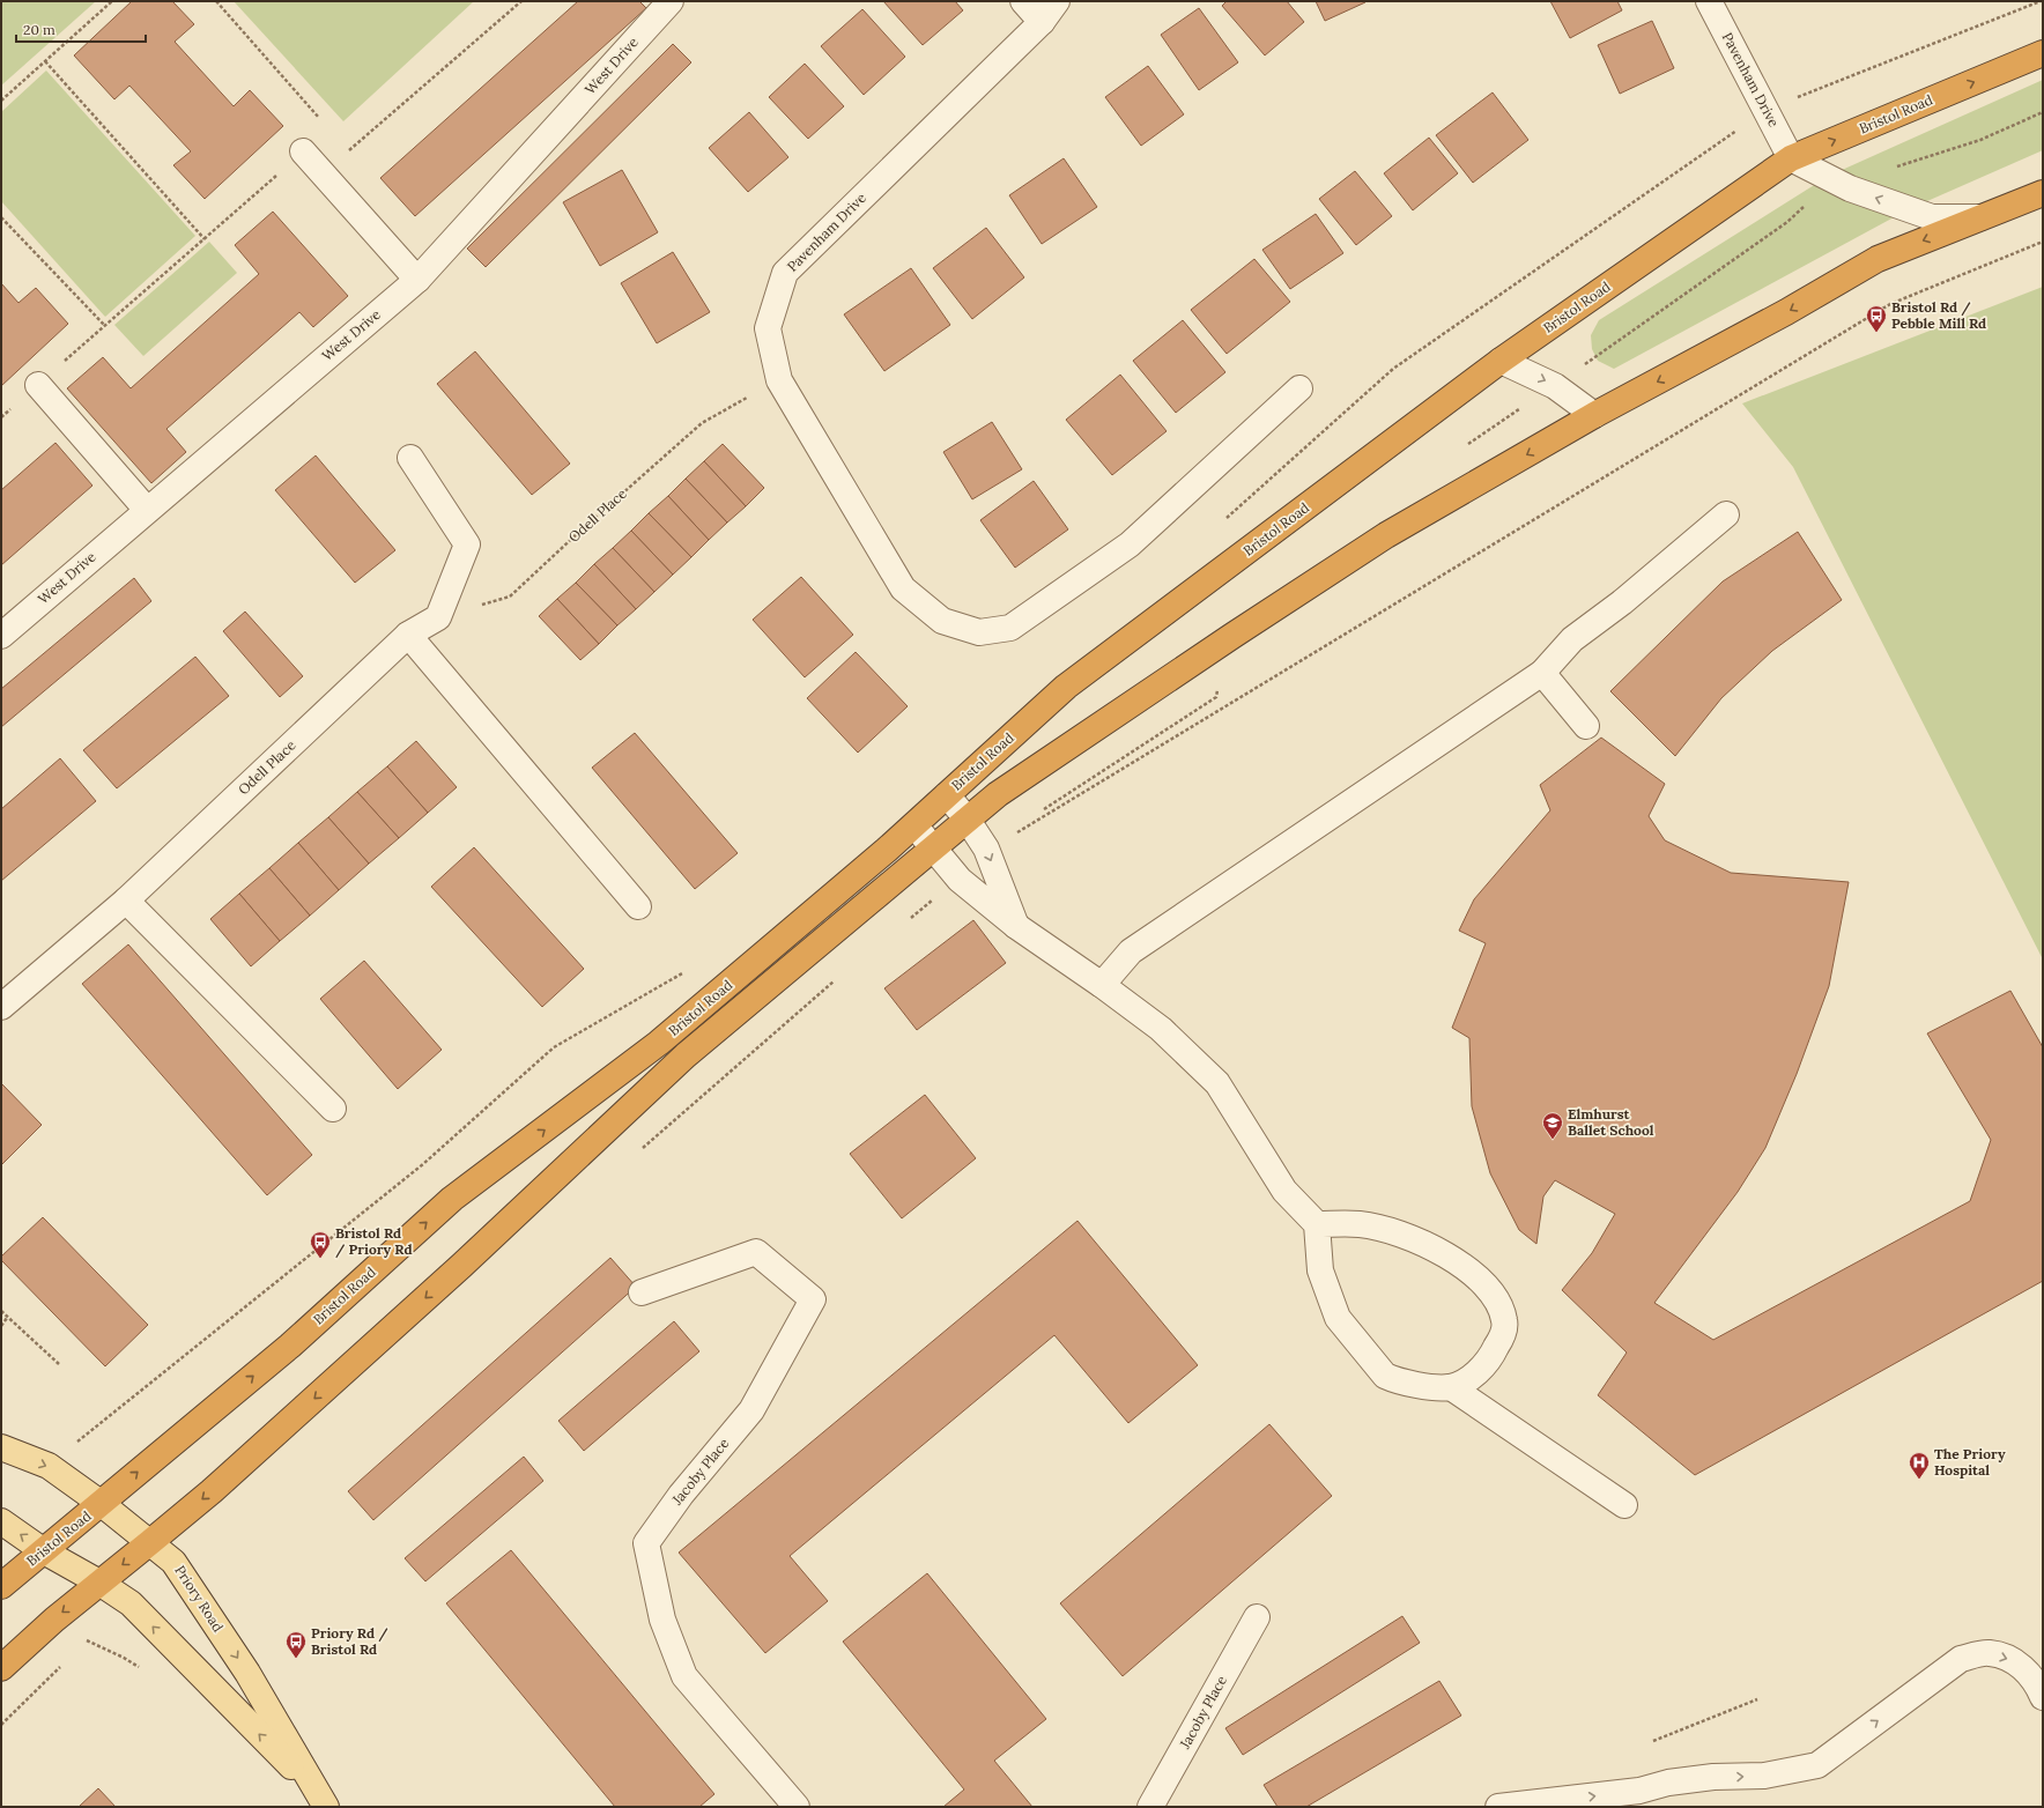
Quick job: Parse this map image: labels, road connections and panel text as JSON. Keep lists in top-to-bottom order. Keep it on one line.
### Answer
{"streets":{"highway":["Bristol Road"],"main road":["Priory Road"],"street":["West Drive","Pavenham Drive","Odell Place","Jacoby Place"]},"crossings":[["Pavenham Drive","Bristol Road"],["Pavenham Drive","Odell Place"],["Bristol Road","Priory Road"]],"places":{"bus stop":["Bristol Rd / Pebble Mill Rd","Bristol Rd / Priory Rd","Priory Rd / Bristol Rd"],"school or university":["Elmhurst Ballet School"],"hospital":["The Priory Hospital"]},"scale_bar":"20 m"}
